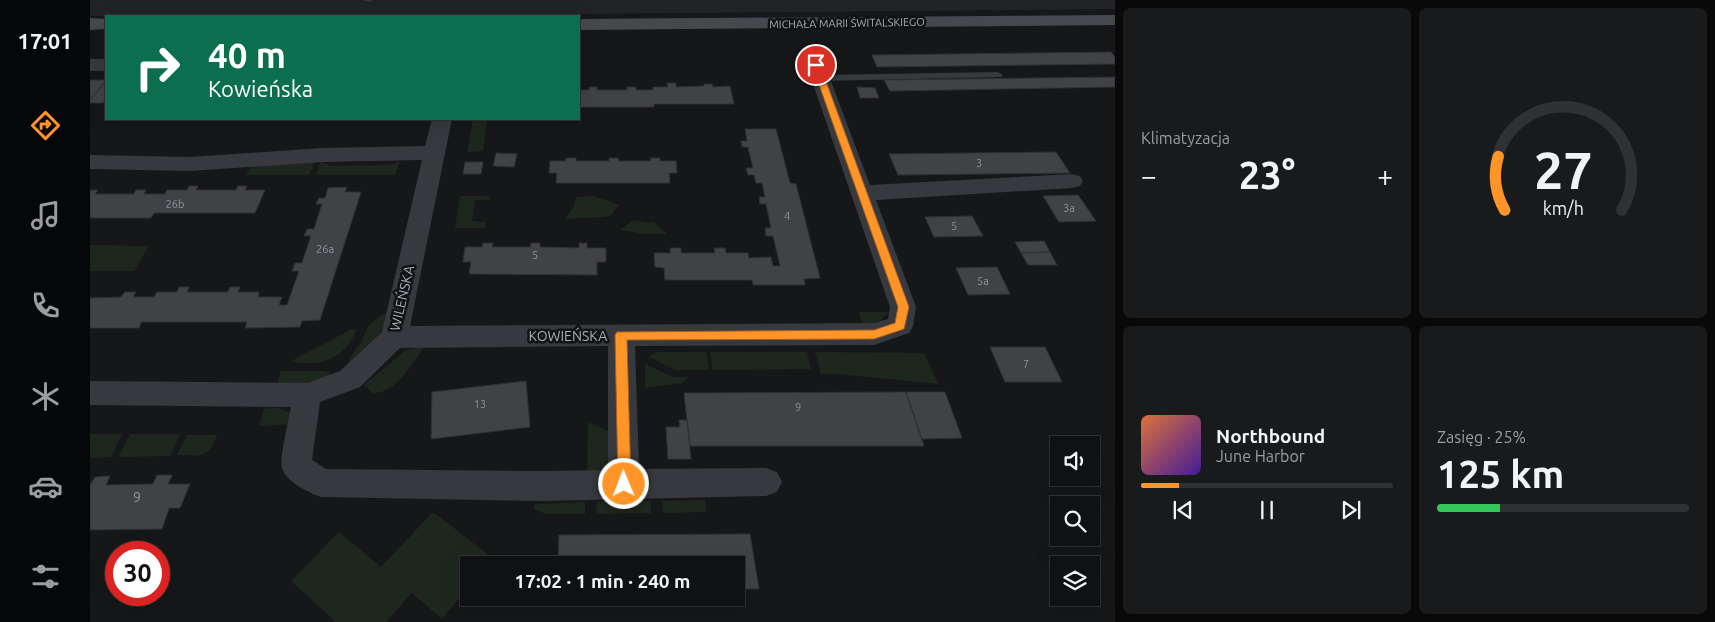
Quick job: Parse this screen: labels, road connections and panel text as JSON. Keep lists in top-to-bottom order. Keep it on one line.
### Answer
{"streets":{"main road":["MICHAŁA MARII ŚWITALSKIEGO"],"street":["WILEŃSKA","KOWIEŃSKA"]},"crossings":[["WILEŃSKA","KOWIEŃSKA"]],"house_numbers":["3","26b","3a","4","5","26a","5","5a","7","13","9","9"],"page":{"tabs":"17:01","tile":["Klimatyzacja",["Zasięg · 25%","125 km"]],"turn":["40 m","Kowieńska"],"heat":["−","23°","+"],"song":["Northbound","June Harbor"],"limit":"30","trip":"17:02 · 1 min · 240 m","gauge":["27","km/h"]}}
